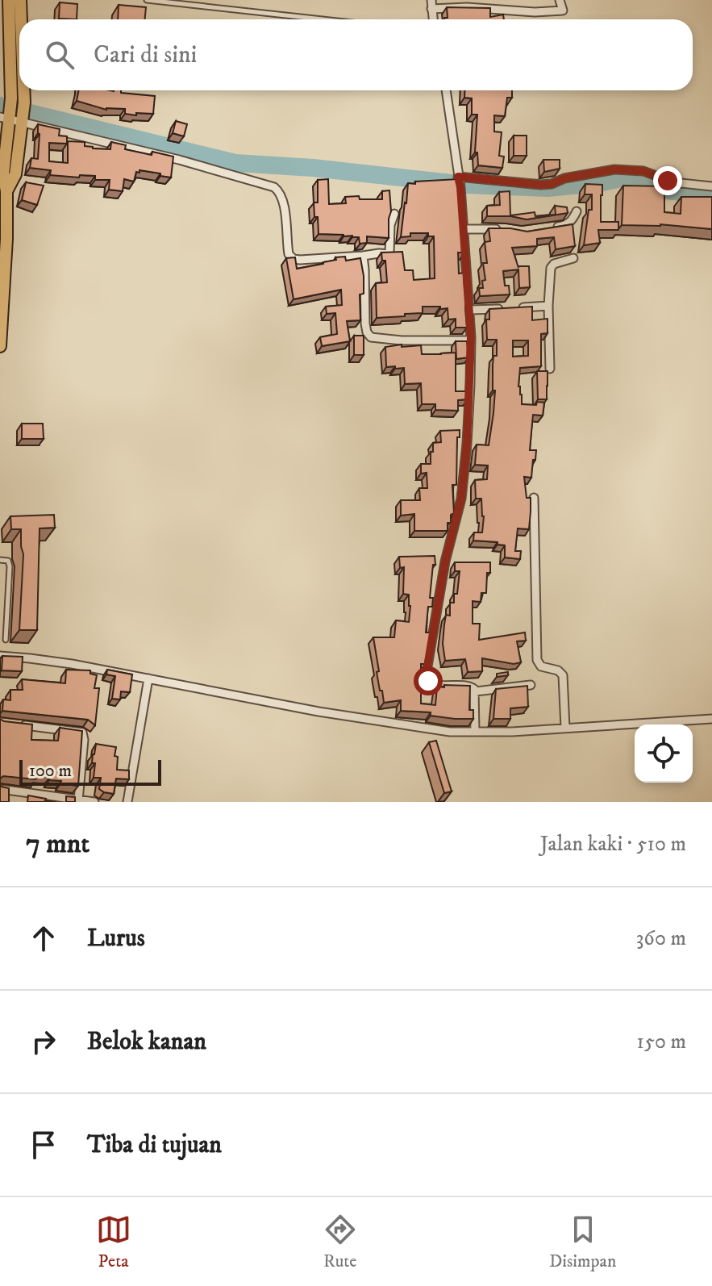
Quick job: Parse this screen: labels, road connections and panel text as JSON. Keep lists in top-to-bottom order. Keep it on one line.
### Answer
{"scale_bar":"100 m","page":{"search":"Cari di sini","scale":"100 m","heading":["7 mnt","Jalan kaki · 510 m"],"list":[["Lurus","360 m"],["Belok kanan","150 m"],"Tiba di tujuan"],"nav":["Peta","Rute","Disimpan"]}}
